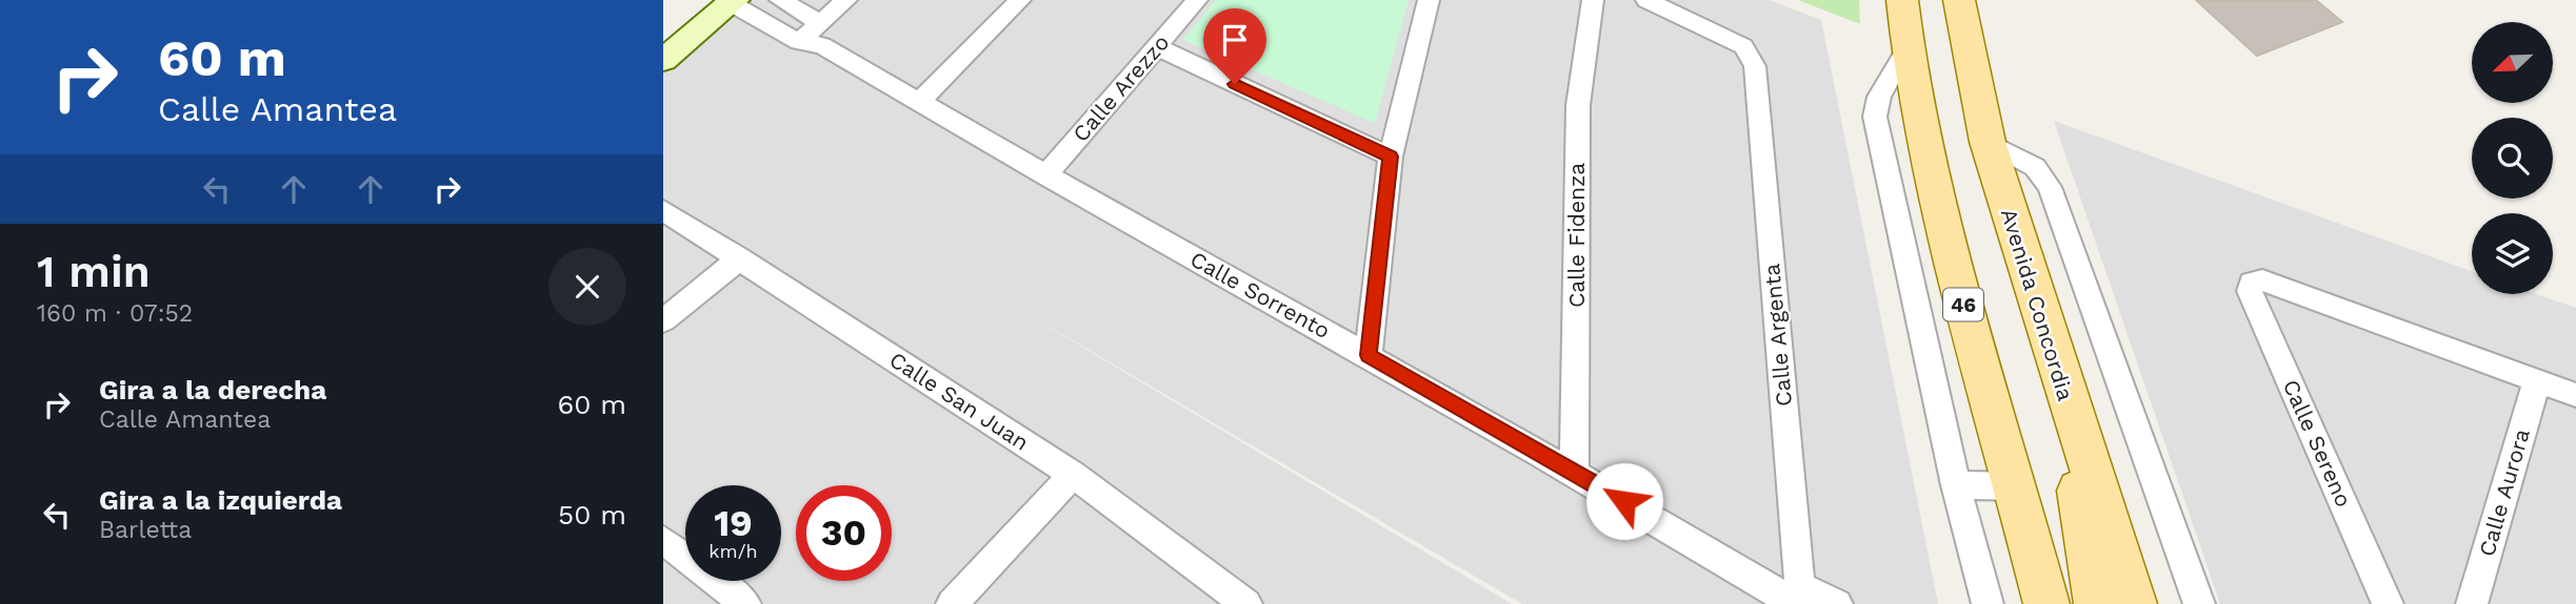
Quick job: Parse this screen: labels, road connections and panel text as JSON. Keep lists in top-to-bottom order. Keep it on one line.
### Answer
{"streets":{"main road":["46","Avenida Concordia"],"street":["Calle Arezzo","Calle Fidenza","Calle Sorrento","Calle Argenta","Calle San Juan","Calle Sereno","Calle Aurora"]},"crossings":[["Calle Arezzo","Calle Sorrento"],["Calle Fidenza","Calle Sorrento"],["Calle Sorrento","Calle Argenta"],["Calle Sereno","Calle Aurora"]],"north":"bottom left","page":{"turn":["60 m","Calle Amantea"],"heading":["1 min","160 m · 07:52"],"list":[{"name":"Gira a la derecha","note":"Calle Amantea","value":"60 m"},{"name":"Gira a la izquierda","note":"Barletta","value":"50 m"}],"speed":"19 km/h","limit":"30"}}
